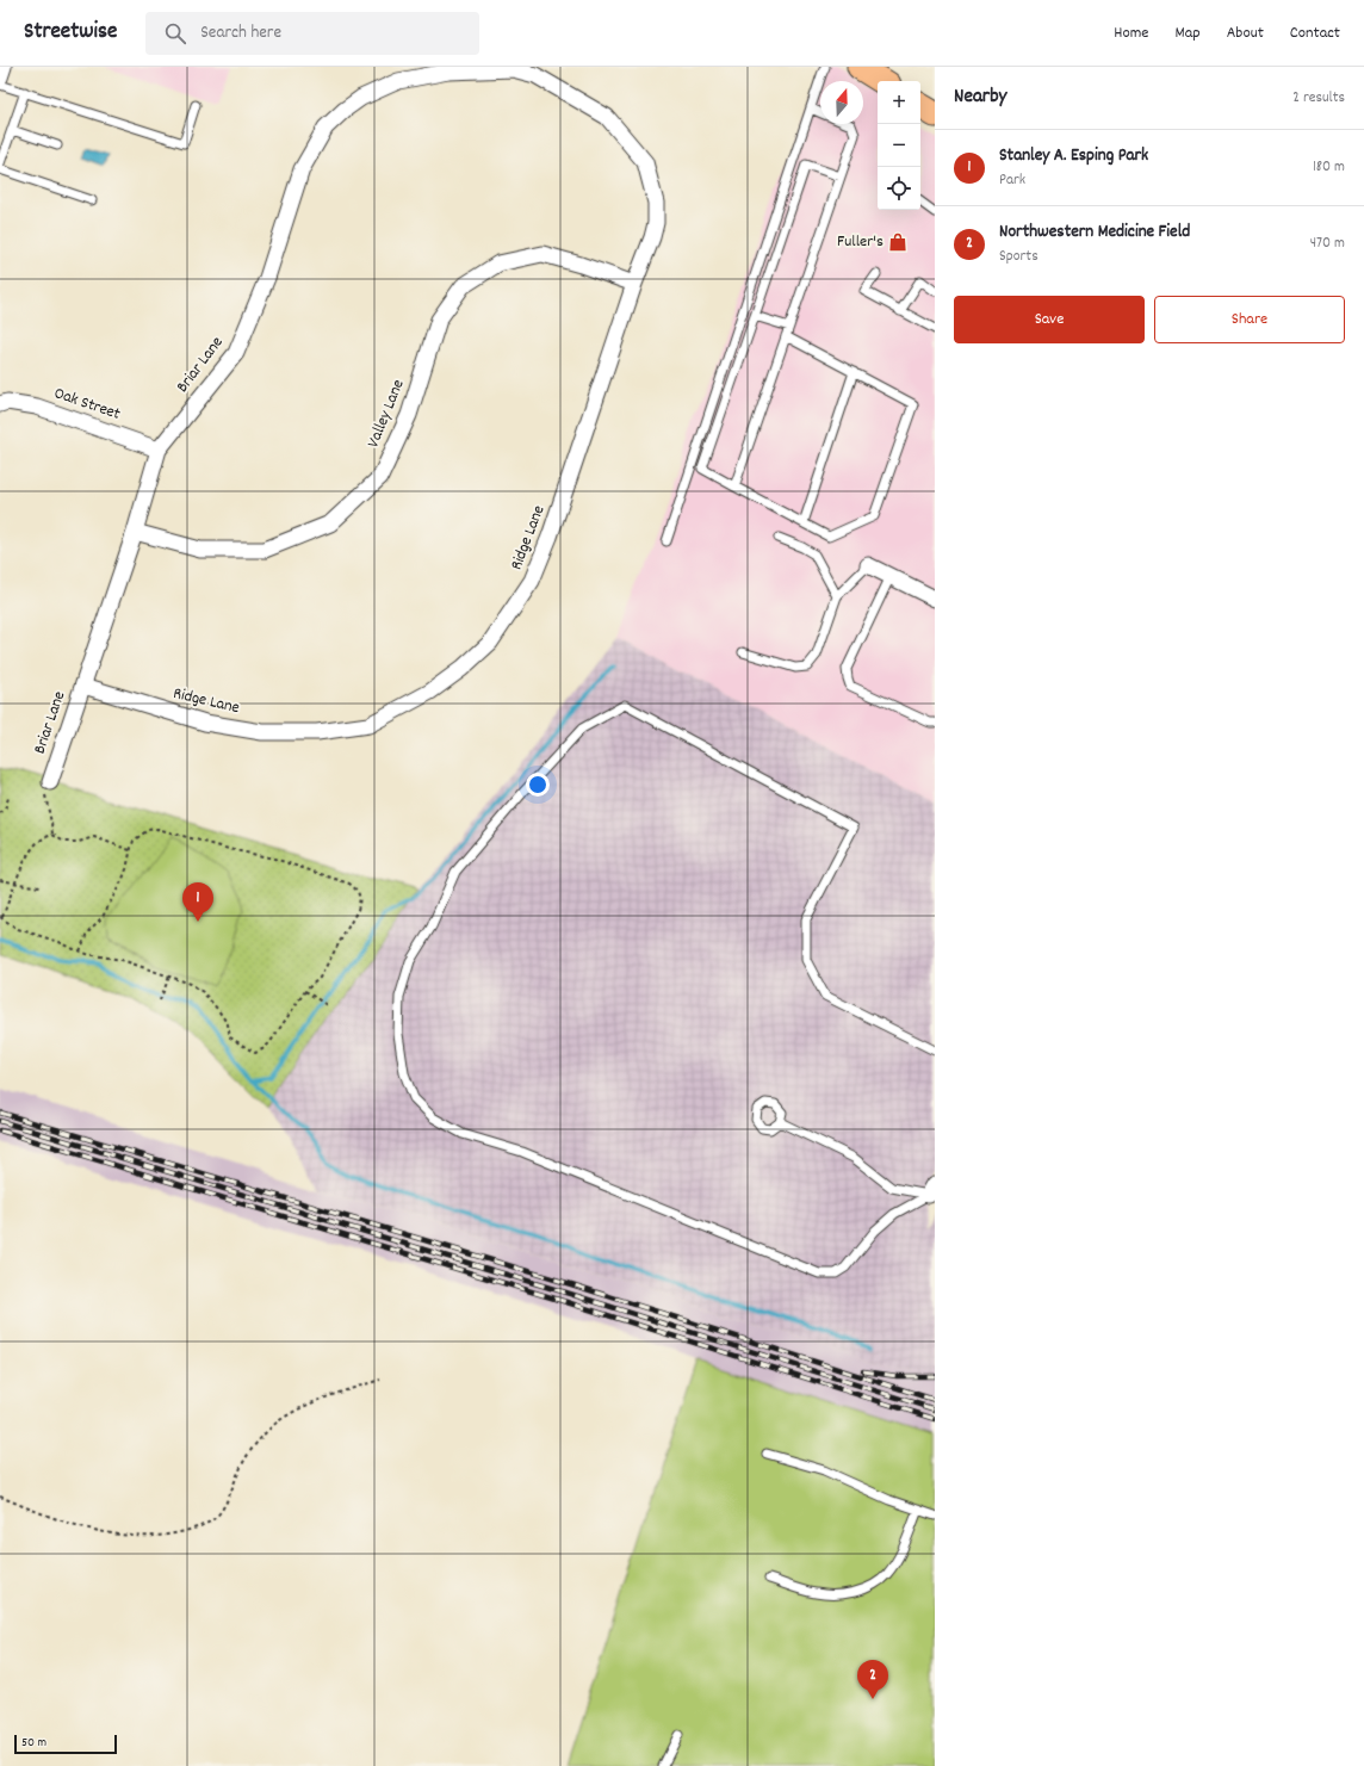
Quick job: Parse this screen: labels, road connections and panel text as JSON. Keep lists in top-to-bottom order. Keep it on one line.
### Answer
{"streets":{"street":["Briar Lane","Oak Street","Valley Lane","Ridge Lane"]},"crossings":[["Briar Lane","Oak Street"],["Briar Lane","Valley Lane"],["Briar Lane","Ridge Lane"],["Valley Lane","Ridge Lane"]],"places":{"shop":["Fuller's"]},"scale_bar":"50 m","north":"top","page":{"header":"Streetwise","search":"Search here","nav":["Home","Map","About","Contact"],"heading":["Nearby","2 results"],"map_buttons":["+","−"],"list":[{"mark":"1","name":"Stanley A. Esping Park","note":"Park","value":"180 m"},{"mark":"2","name":"Northwestern Medicine Field","note":"Sports","value":"470 m"}],"buttons":["Save","Share"],"pins":["1","2"],"scale":"50 m"}}
